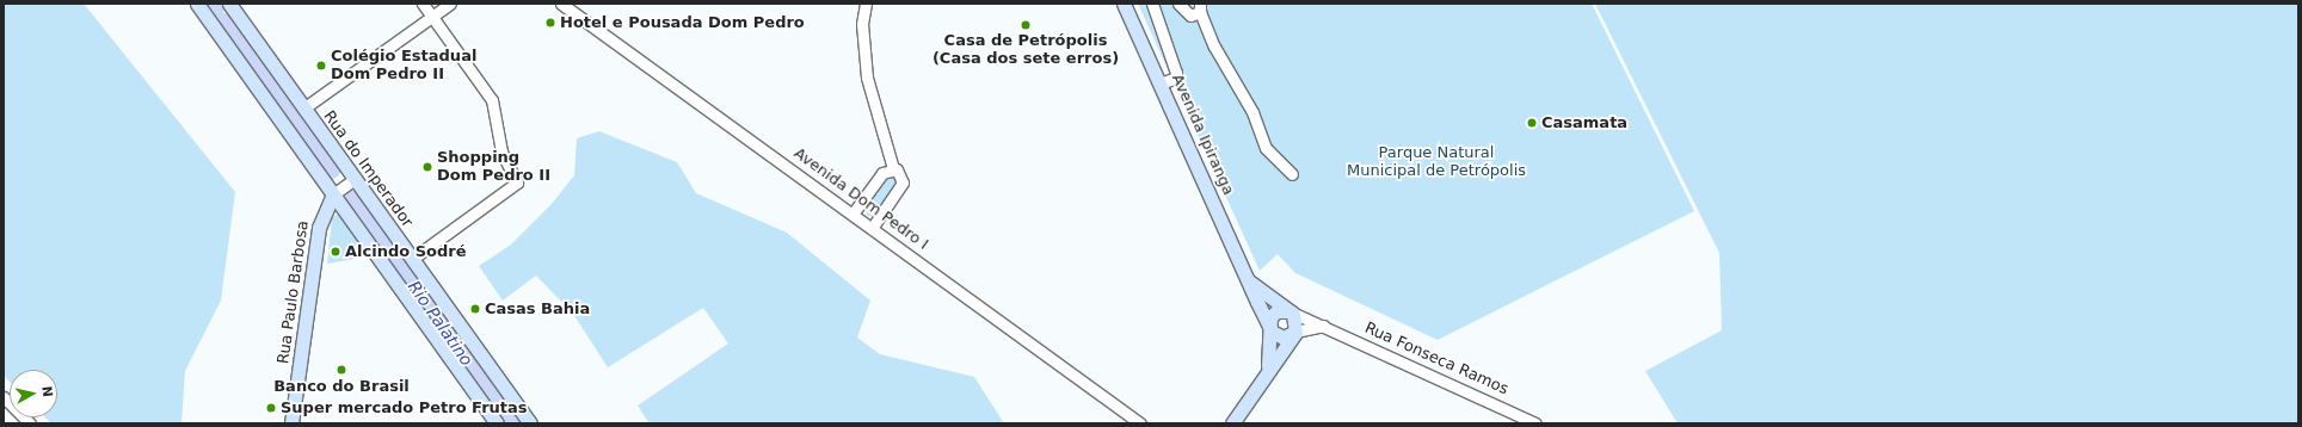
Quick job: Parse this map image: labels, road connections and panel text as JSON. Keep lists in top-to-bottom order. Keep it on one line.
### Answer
{"streets":{"main road":["Avenida Ipiranga","Rua do Imperador","Rua Paulo Barbosa"],"street":["Avenida Dom Pedro I","Rua Fonseca Ramos"]},"crossings":[["Avenida Ipiranga","Rua Fonseca Ramos"]],"water":["Rio Palatino"],"parks":["Parque Natural Municipal de Petrópolis"],"places":["Hotel e Pousada Dom Pedro","Casa de Petrópolis (Casa dos sete erros)","Colégio Estadual Dom Pedro II","Casamata","Shopping Dom Pedro II","Alcindo Sodré","Casas Bahia","Banco do Brasil","Super mercado Petro Frutas"],"north":"right"}
